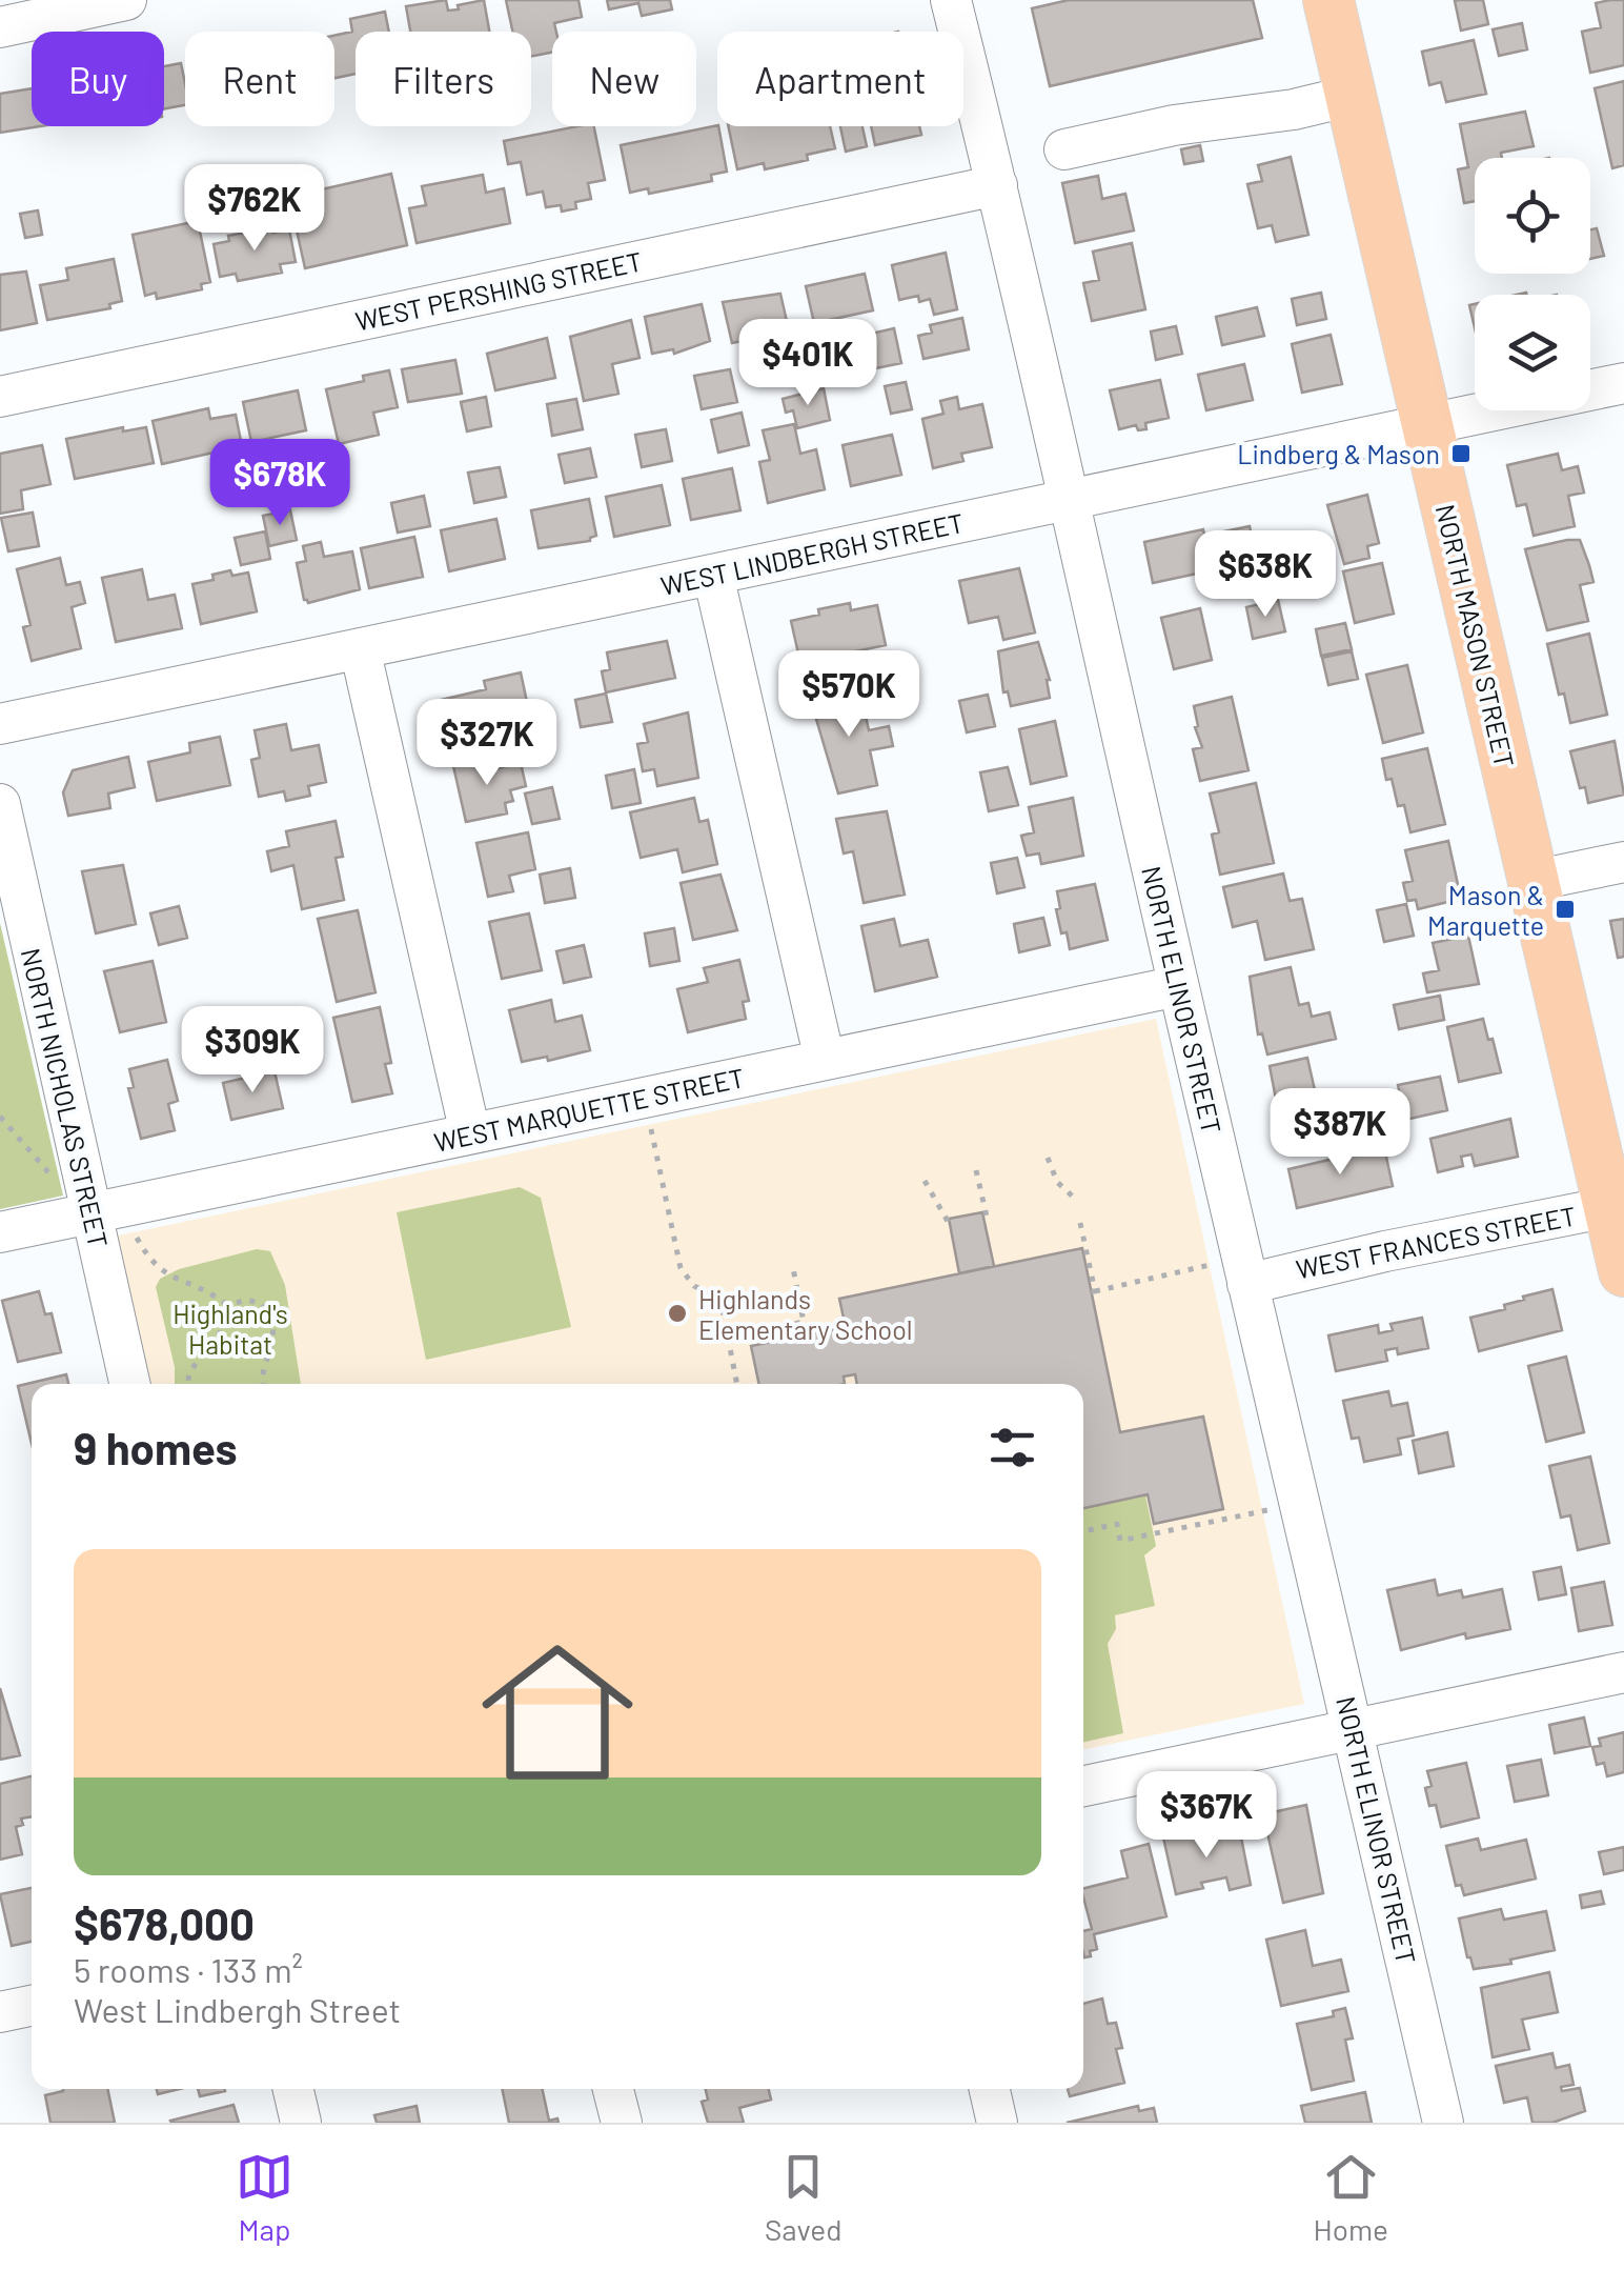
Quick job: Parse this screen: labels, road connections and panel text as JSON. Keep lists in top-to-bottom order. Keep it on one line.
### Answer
{"streets":{"main road":["NORTH MASON STREET"],"street":["WEST PERSHING STREET","WEST LINDBERGH STREET","NORTH ELINOR STREET","NORTH NICHOLAS STREET","WEST MARQUETTE STREET","WEST FRANCES STREET"]},"crossings":[["WEST PERSHING STREET","NORTH ELINOR STREET"],["WEST LINDBERGH STREET","NORTH MASON STREET"],["WEST LINDBERGH STREET","NORTH ELINOR STREET"],["NORTH MASON STREET","WEST FRANCES STREET"],["NORTH ELINOR STREET","WEST MARQUETTE STREET"],["NORTH ELINOR STREET","WEST FRANCES STREET"],["NORTH NICHOLAS STREET","WEST MARQUETTE STREET"]],"parks":["Highland's Habitat"],"places":{"transit":["Lindberg & Mason","Mason & Marquette"],"other":["Highlands Elementary School"]},"page":{"chip":["Buy","Rent","Filters","New","Apartment"],"price":["$762K","$401K","$678K","$638K","$570K","$327K","$309K","$387K","$367K"],"heading":"9 homes","list":[{"name":"$678,000","note":"5 rooms · 133 m² · West Lindbergh Street"}],"tabs":["Map","Saved","Home"]}}
